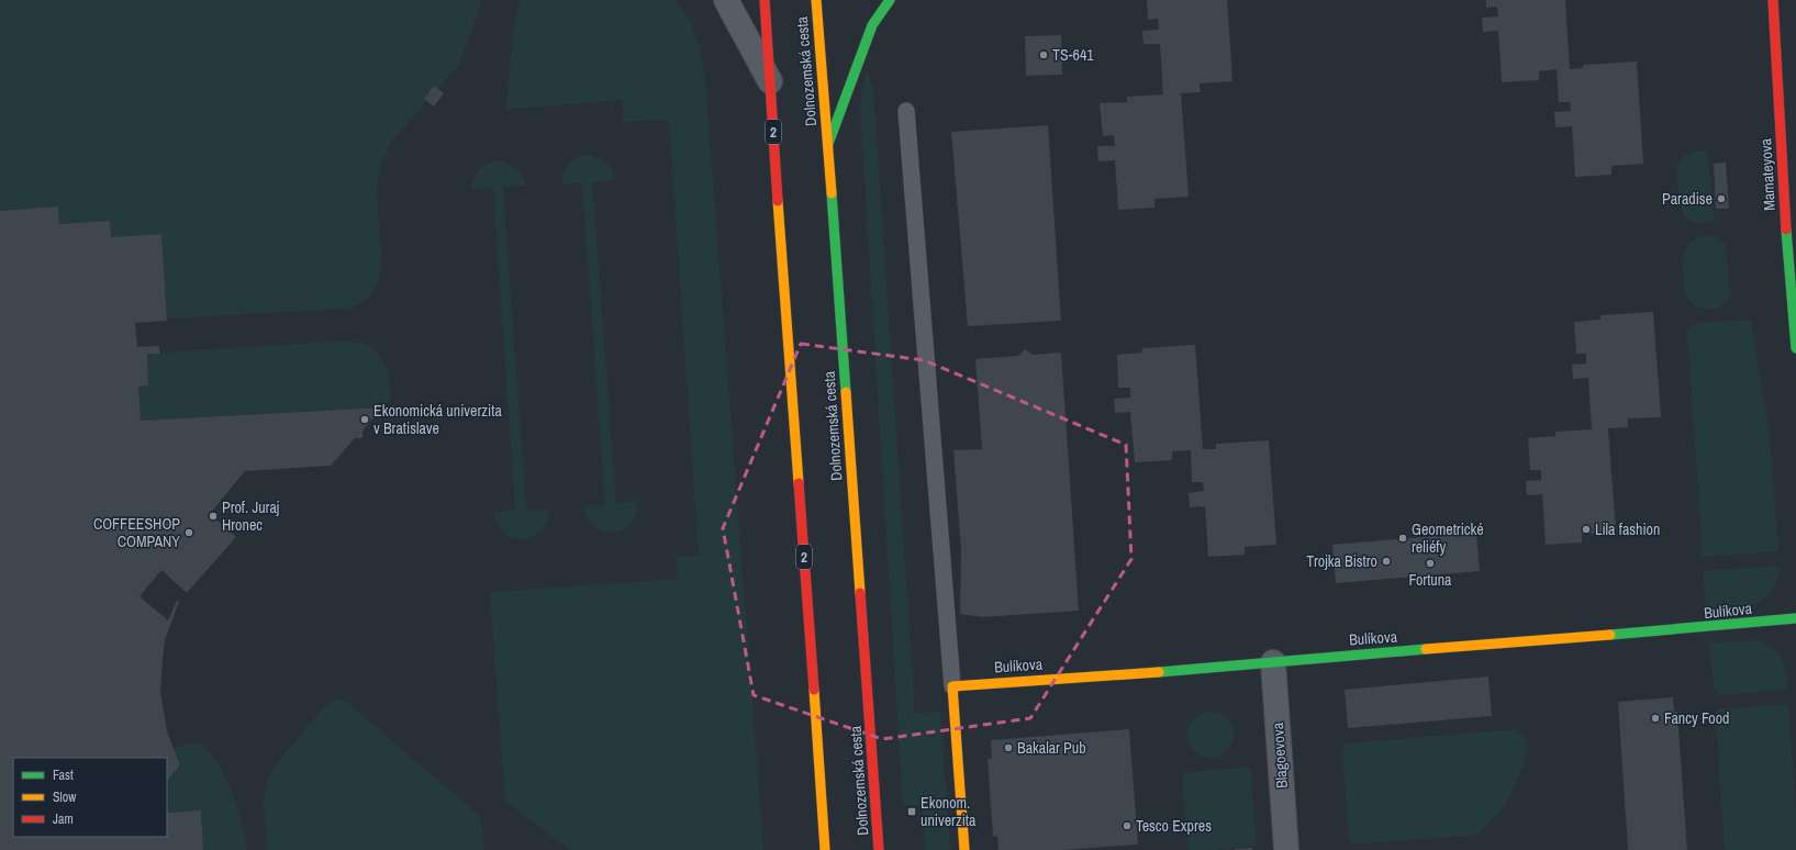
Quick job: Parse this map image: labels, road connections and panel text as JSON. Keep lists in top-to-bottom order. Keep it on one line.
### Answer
{"streets":{"main road":["Dolnozemská cesta","2","Mamateyova","Bulíkova"],"street":["Blagoevova"]},"crossings":[["Bulíkova","Blagoevova"]],"places":{"other":["TS-641","Paradise","Ekonomická univerzita v Bratislave","Prof. Juraj Hronec","Lila fashion","COFFEESHOP COMPANY","Geometrické reliéfy","Trojka Bistro","Fortuna","Fancy Food","Bakalar Pub","Tesco Expres"],"transit":["Ekonom. univerzita"]},"legend":["Fast","Slow","Jam"]}
